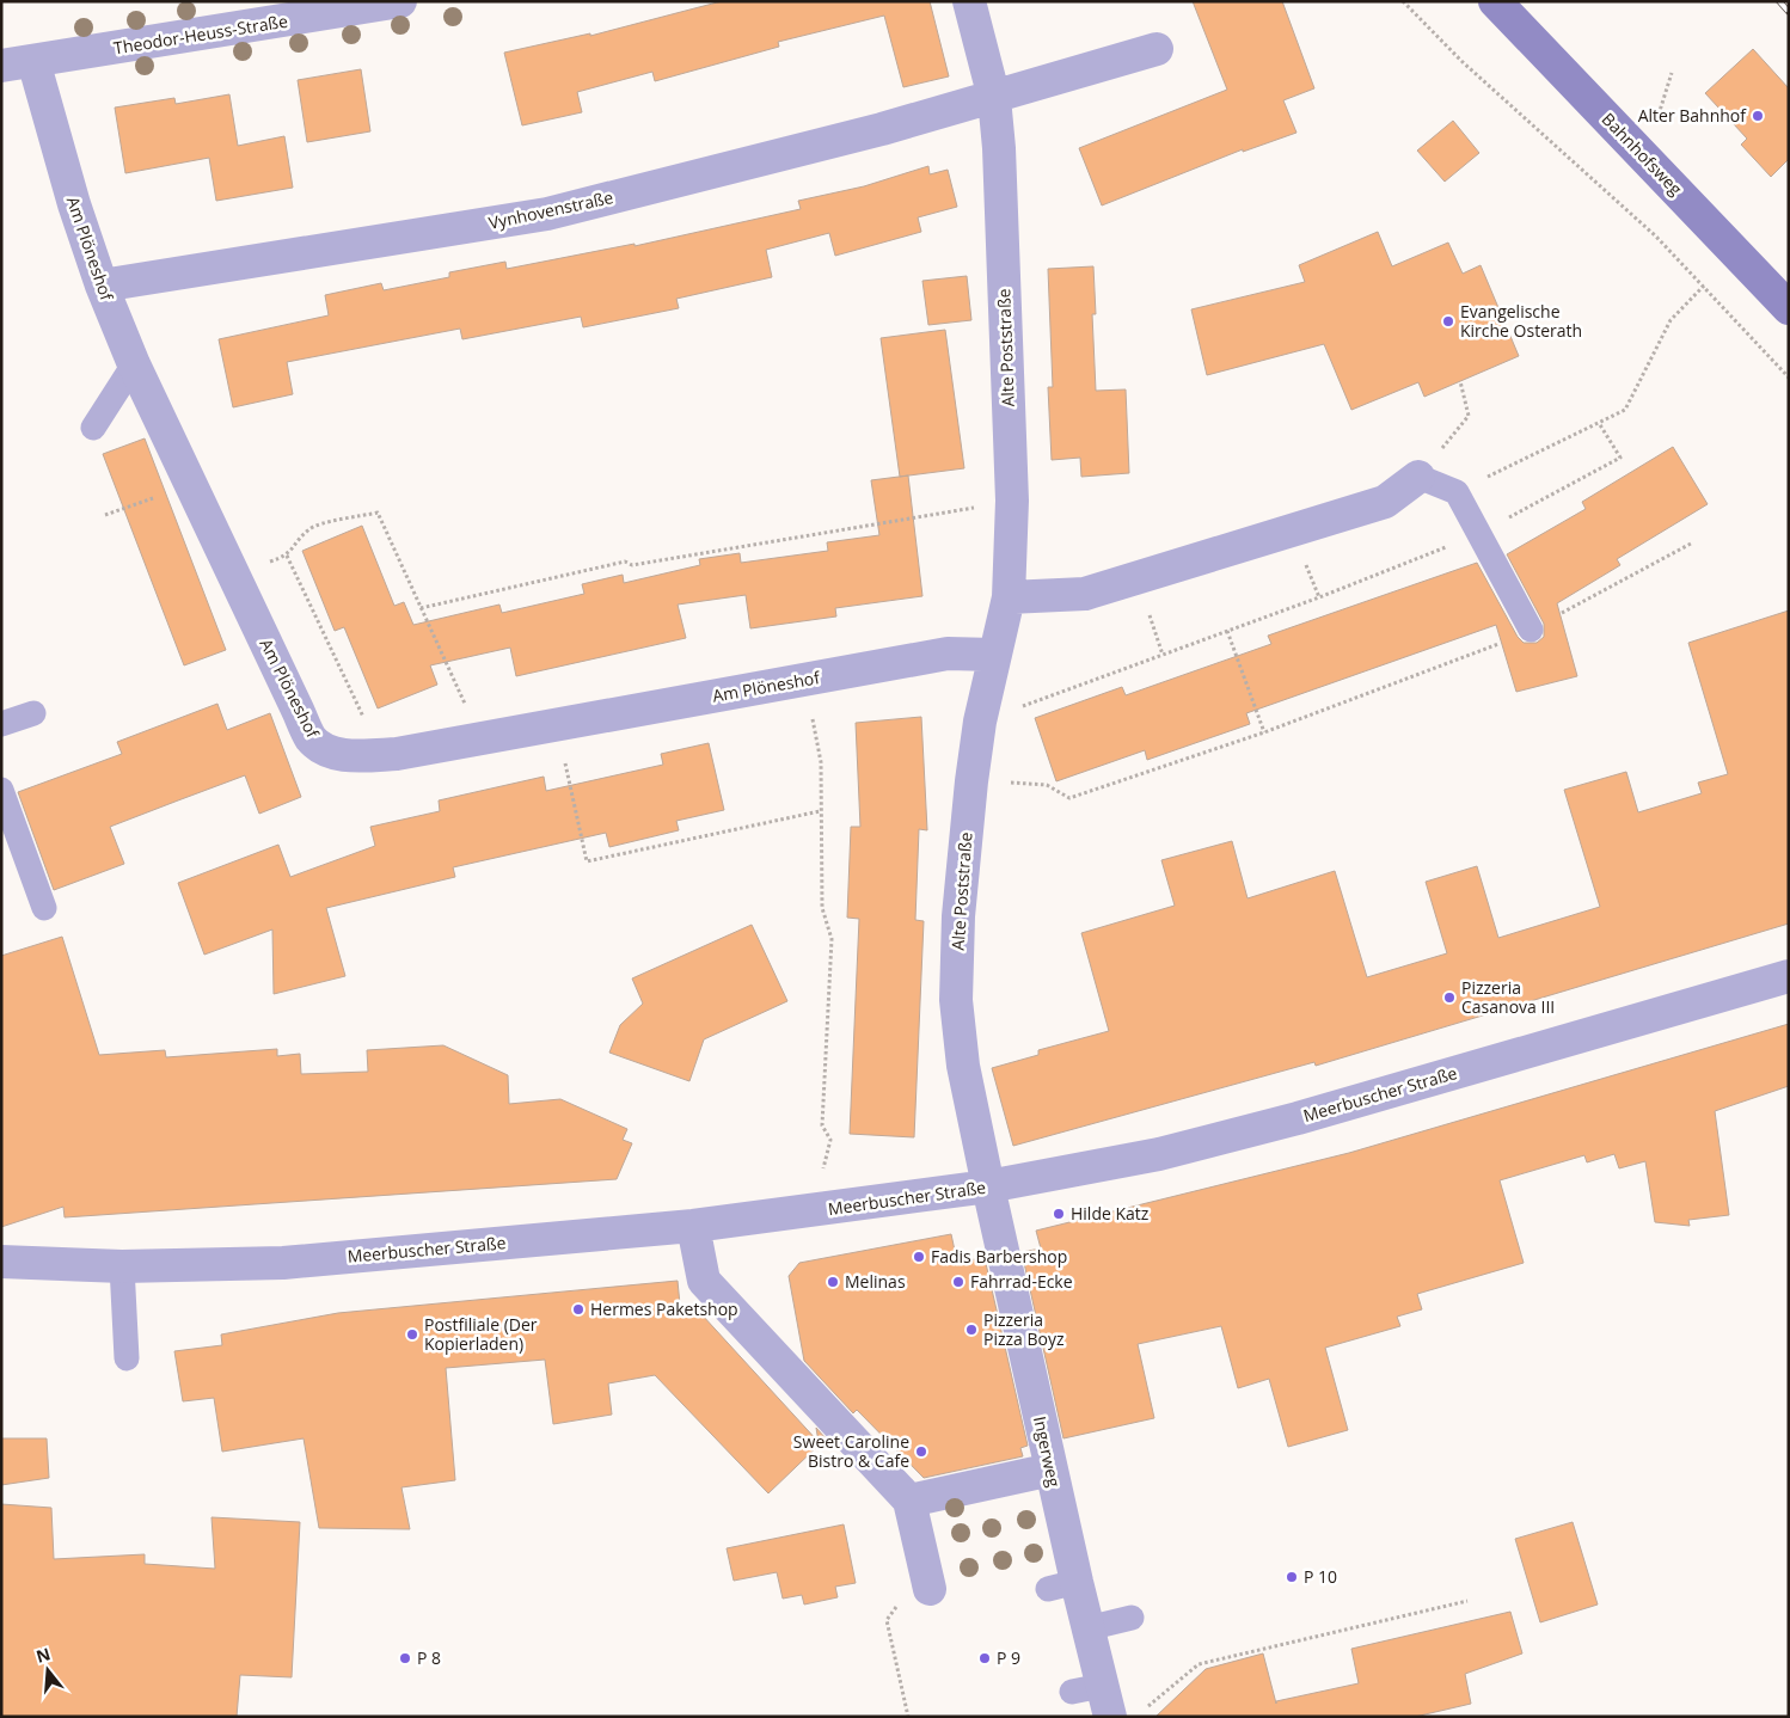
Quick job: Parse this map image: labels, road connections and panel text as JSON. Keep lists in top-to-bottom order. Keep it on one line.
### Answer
{"streets":{"main road":["Bahnhofsweg"],"street":["Theodor-Heuss-Straße","Vynhovenstraße","Am Plöneshof","Alte Poststraße","Meerbuscher Straße","Ingerweg"]},"crossings":[["Theodor-Heuss-Straße","Am Plöneshof"],["Vynhovenstraße","Am Plöneshof"],["Vynhovenstraße","Alte Poststraße"],["Am Plöneshof","Alte Poststraße"],["Alte Poststraße","Meerbuscher Straße"],["Alte Poststraße","Ingerweg"],["Meerbuscher Straße","Ingerweg"]],"places":["Alter Bahnhof","Evangelische Kirche Osterath","Pizzeria Casanova III","Hilde Katz","Fadis Barbershop","Melinas","Fahrrad-Ecke","Hermes Paketshop","Pizzeria Pizza Boyz","Postfiliale (Der Kopierladen)","Sweet Caroline Bistro & Cafe","P 10","P 8","P 9"],"north":"top"}
